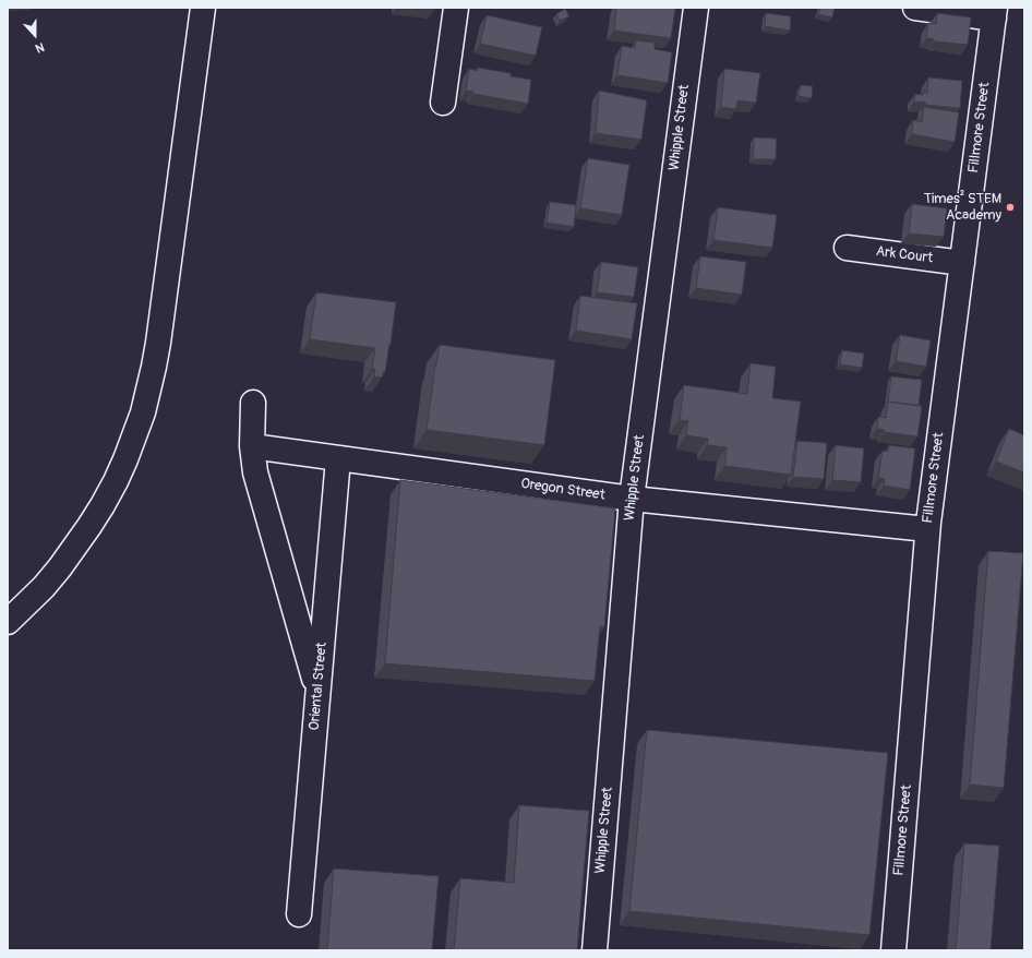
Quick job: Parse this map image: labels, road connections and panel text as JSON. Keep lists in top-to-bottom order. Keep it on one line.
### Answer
{"streets":{"main road":["Whipple Street","Fillmore Street","Ark Court","Oregon Street","Oriental Street"]},"crossings":[["Whipple Street","Oregon Street"],["Fillmore Street","Ark Court"],["Fillmore Street","Oregon Street"],["Oregon Street","Oriental Street"]],"places":["Times² STEM Academy"],"north":"bottom"}
